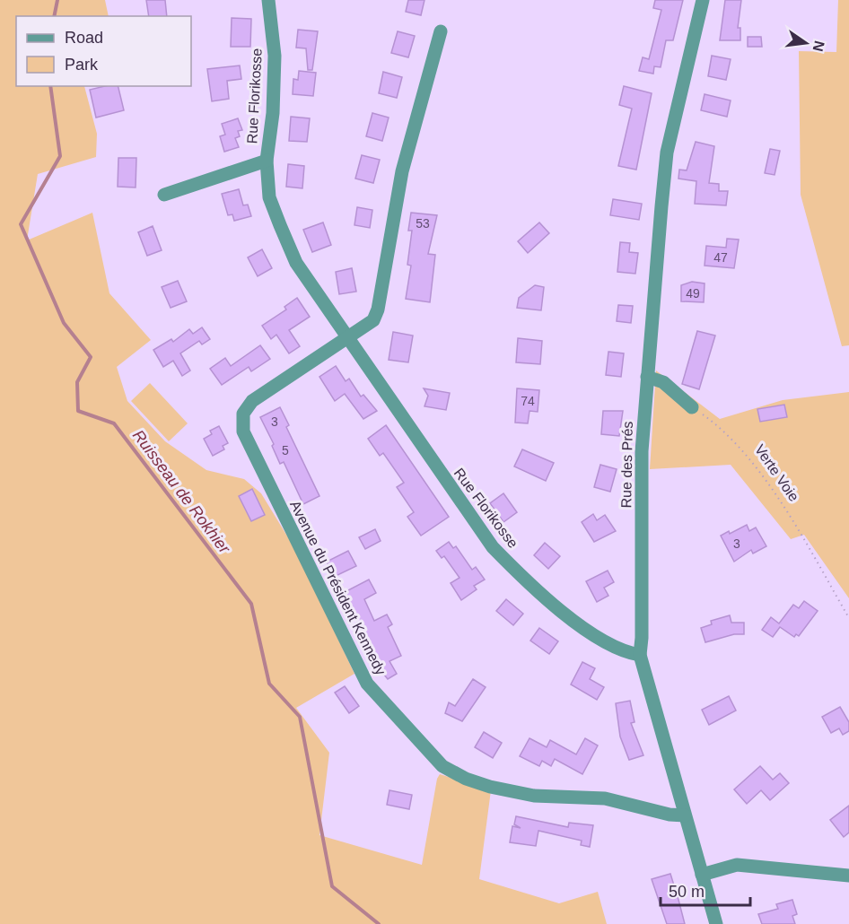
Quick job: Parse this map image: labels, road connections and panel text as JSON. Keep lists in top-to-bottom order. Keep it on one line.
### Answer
{"streets":{"street":["Rue Florikosse","Rue des Prés","Avenue du Président Kennedy"],"path":["Verte Voie"]},"crossings":[["Rue Florikosse","Rue des Prés"],["Rue Florikosse","Avenue du Président Kennedy"],["Rue des Prés","Avenue du Président Kennedy"]],"water":["Ruisseau de Rokhier"],"house_numbers":["53","47","49","74","3","5","3"],"legend":["Road","Park"],"scale_bar":"50 m","north":"right"}
